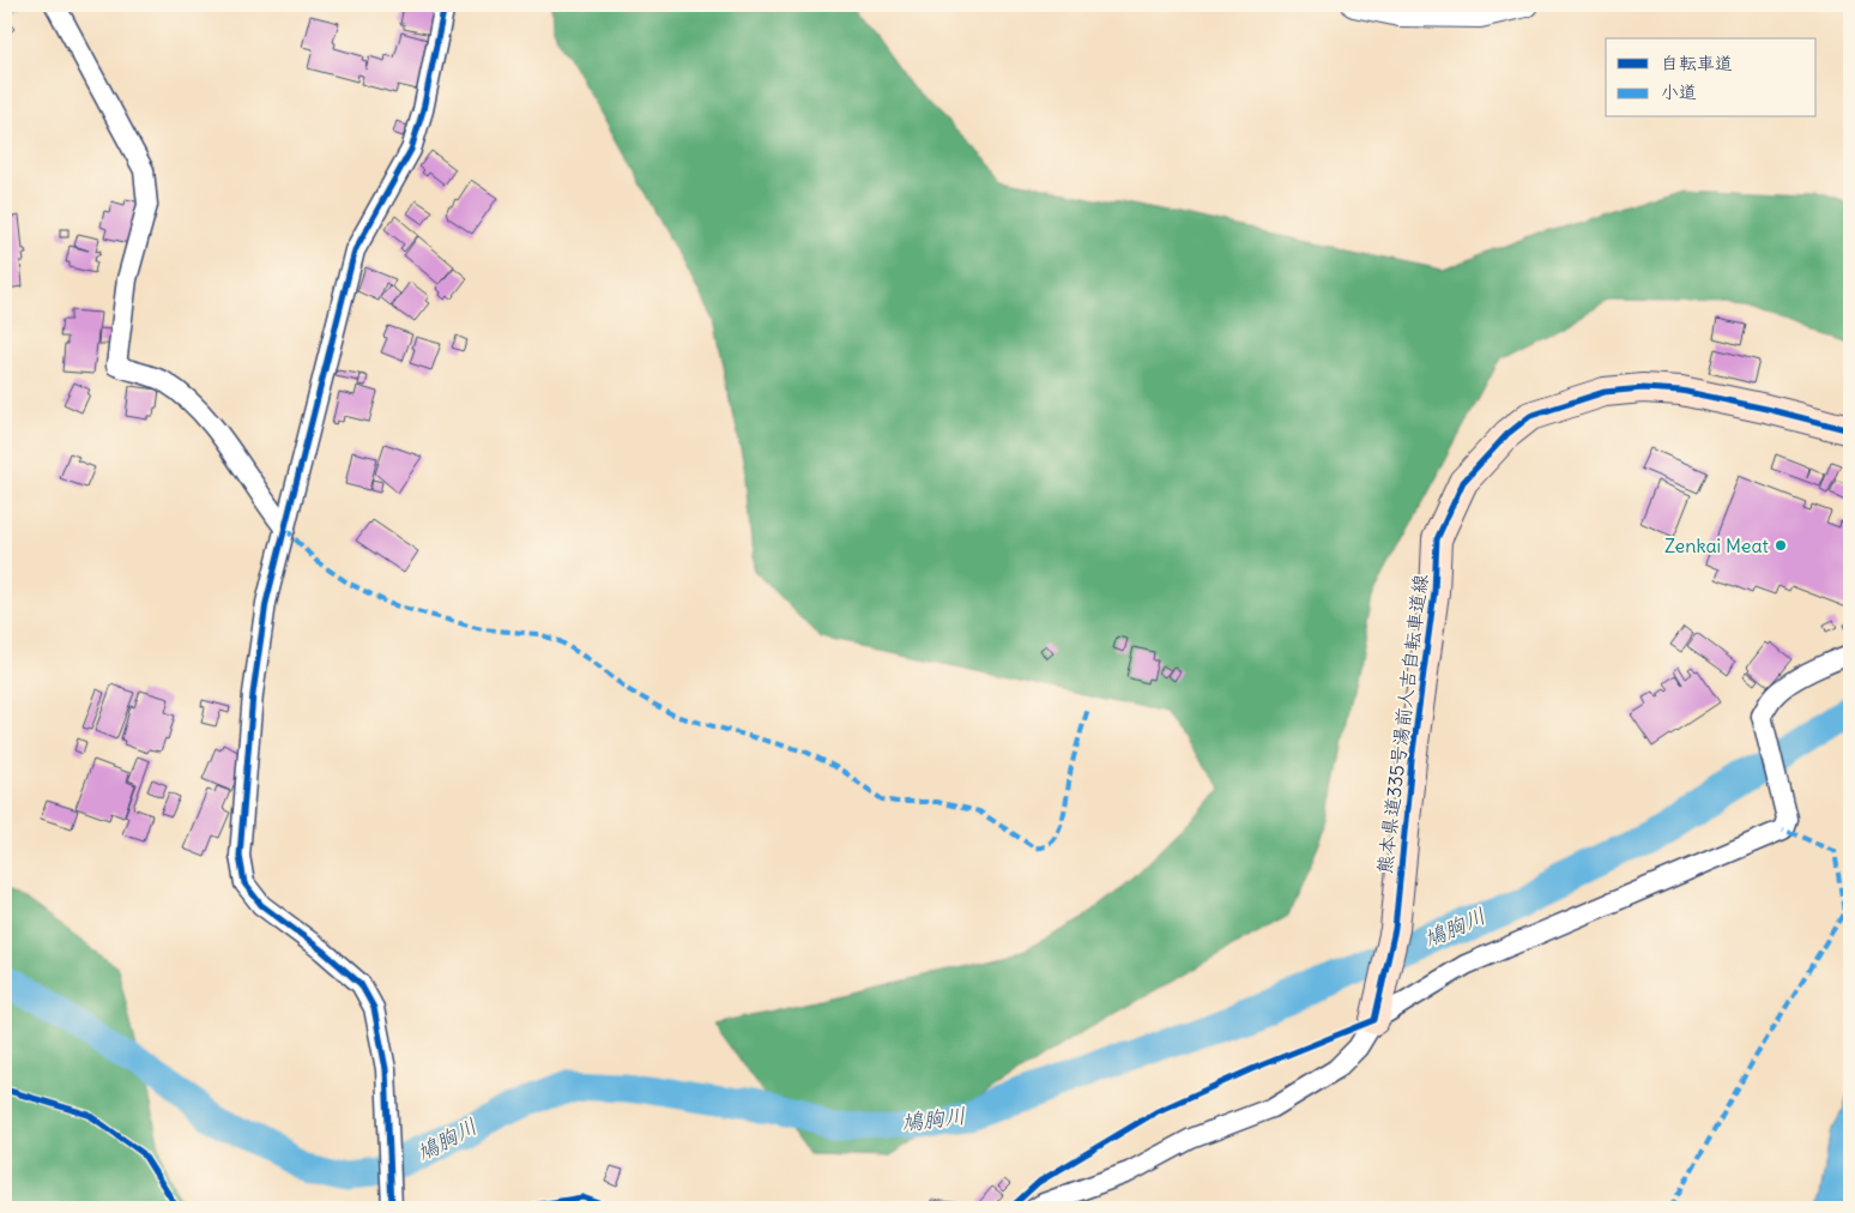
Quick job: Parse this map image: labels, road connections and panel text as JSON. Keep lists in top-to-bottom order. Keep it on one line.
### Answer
{"streets":{"main road":["熊本県道335号湯前人吉自転車道線"]},"water":["鳩胸川"],"places":["Zenkai Meat"],"legend":["自転車道","小道"]}
